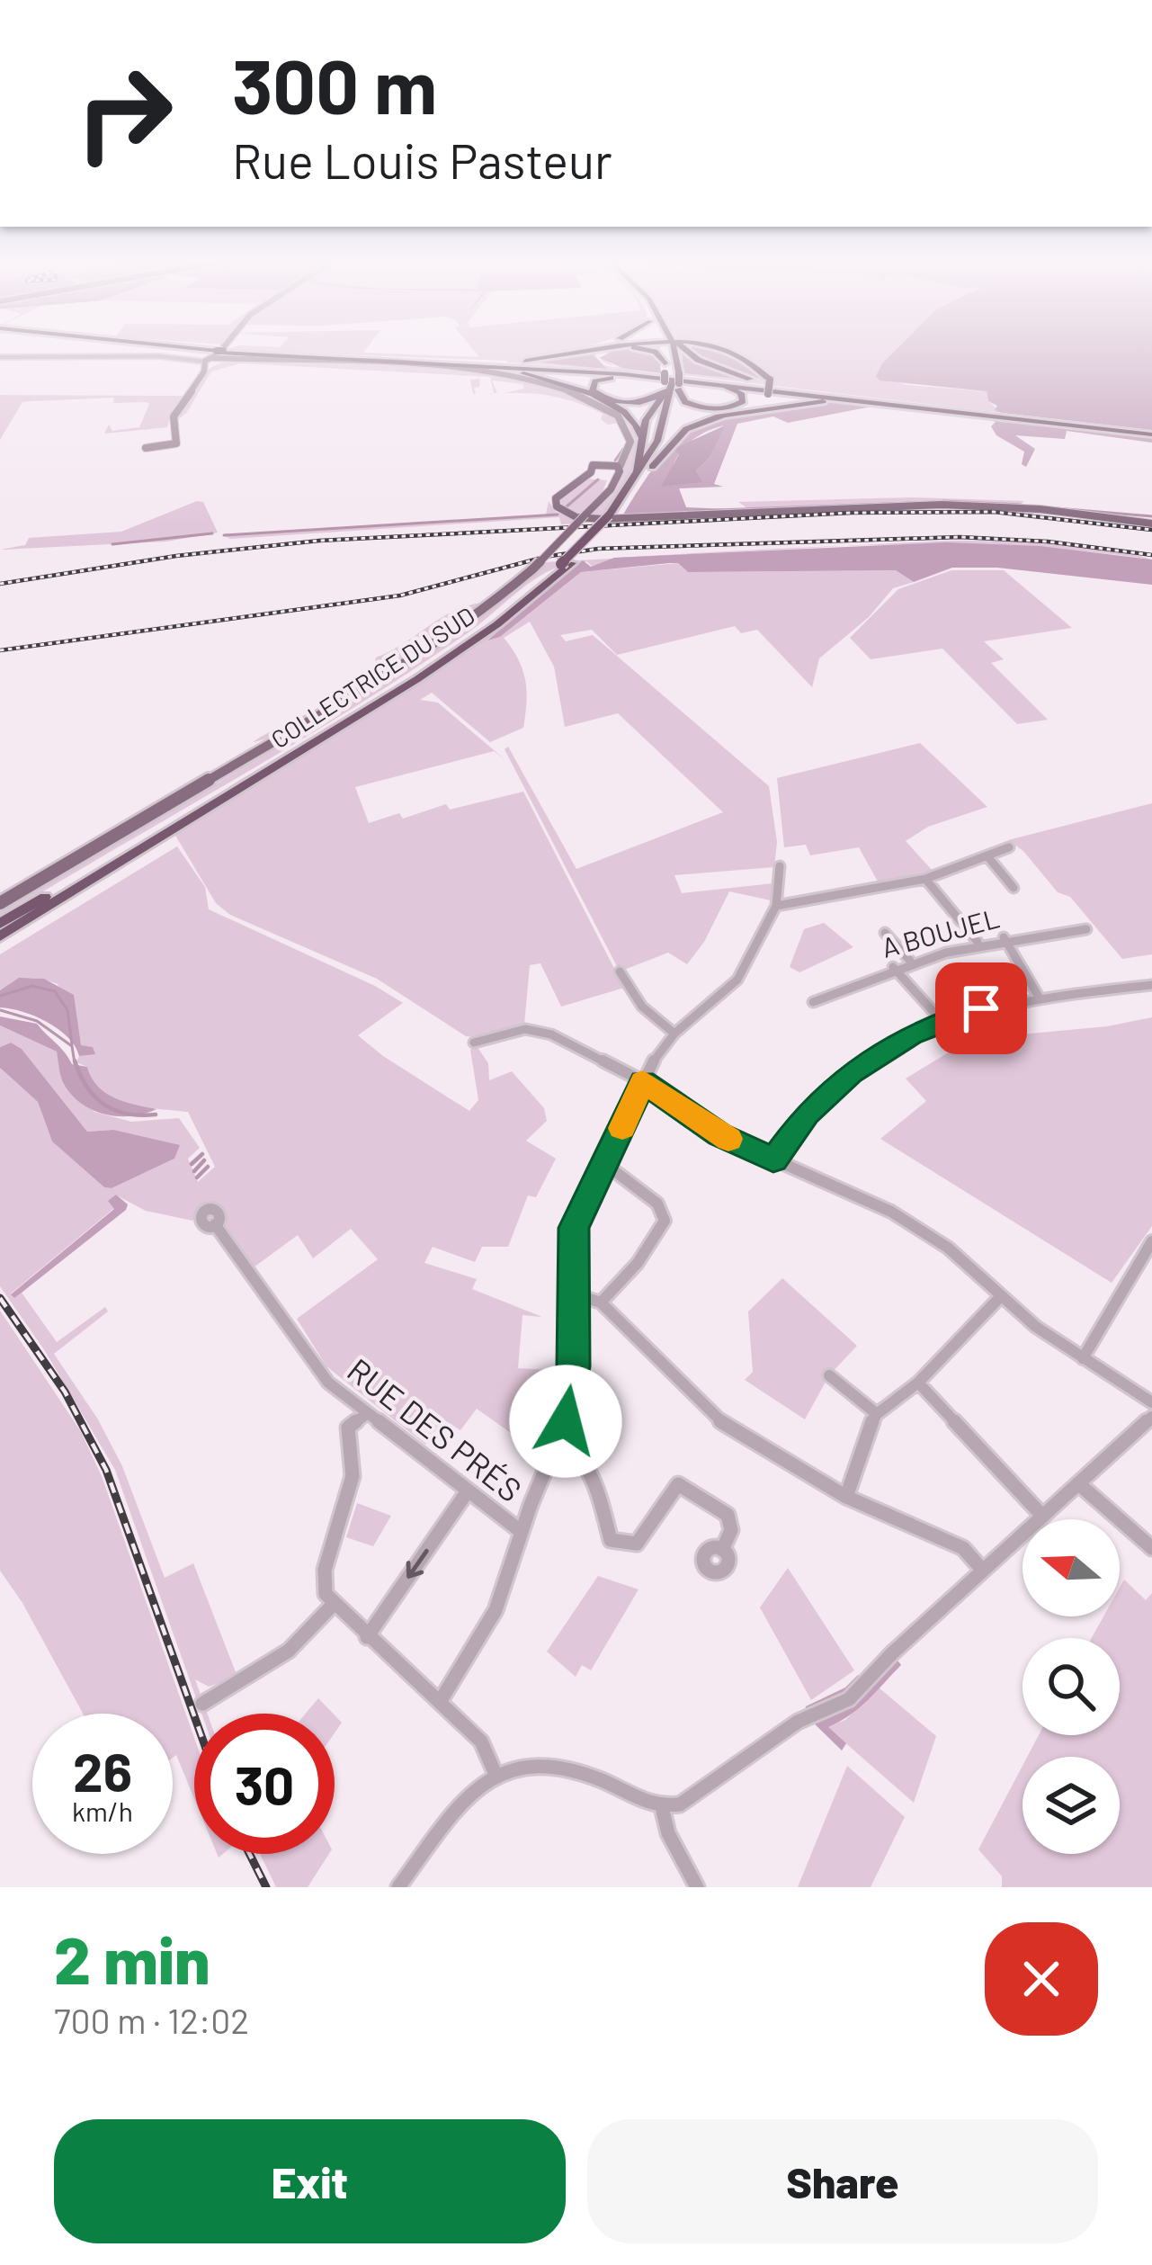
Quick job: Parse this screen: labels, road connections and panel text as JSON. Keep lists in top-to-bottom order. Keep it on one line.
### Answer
{"streets":{"highway":["COLLECTRICE DU SUD"],"street":["A BOUJEL","RUE DES PRÉS"]},"north":"left","page":{"turn":["300 m","Rue Louis Pasteur"],"speed":"26 km/h","limit":"30","heading":["2 min","700 m · 12:02"],"buttons":["Exit","Share"]}}
